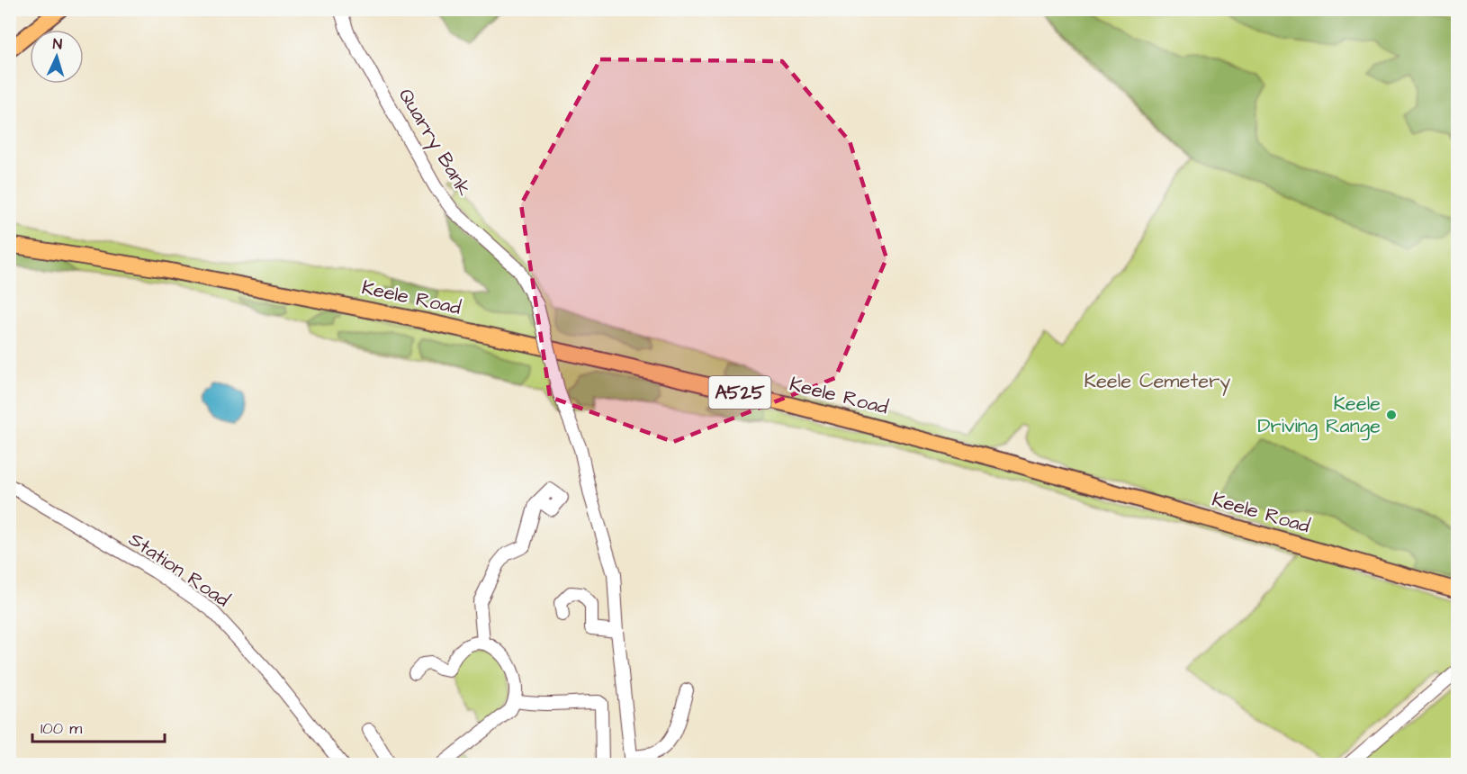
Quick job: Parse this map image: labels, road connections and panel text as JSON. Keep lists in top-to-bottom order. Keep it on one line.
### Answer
{"streets":{"main road":["Keele Road","A525"],"street":["Quarry Bank","Station Road"]},"parks":["Keele Cemetery"],"places":["Keele Driving Range"],"scale_bar":"100 m","north":"top"}
